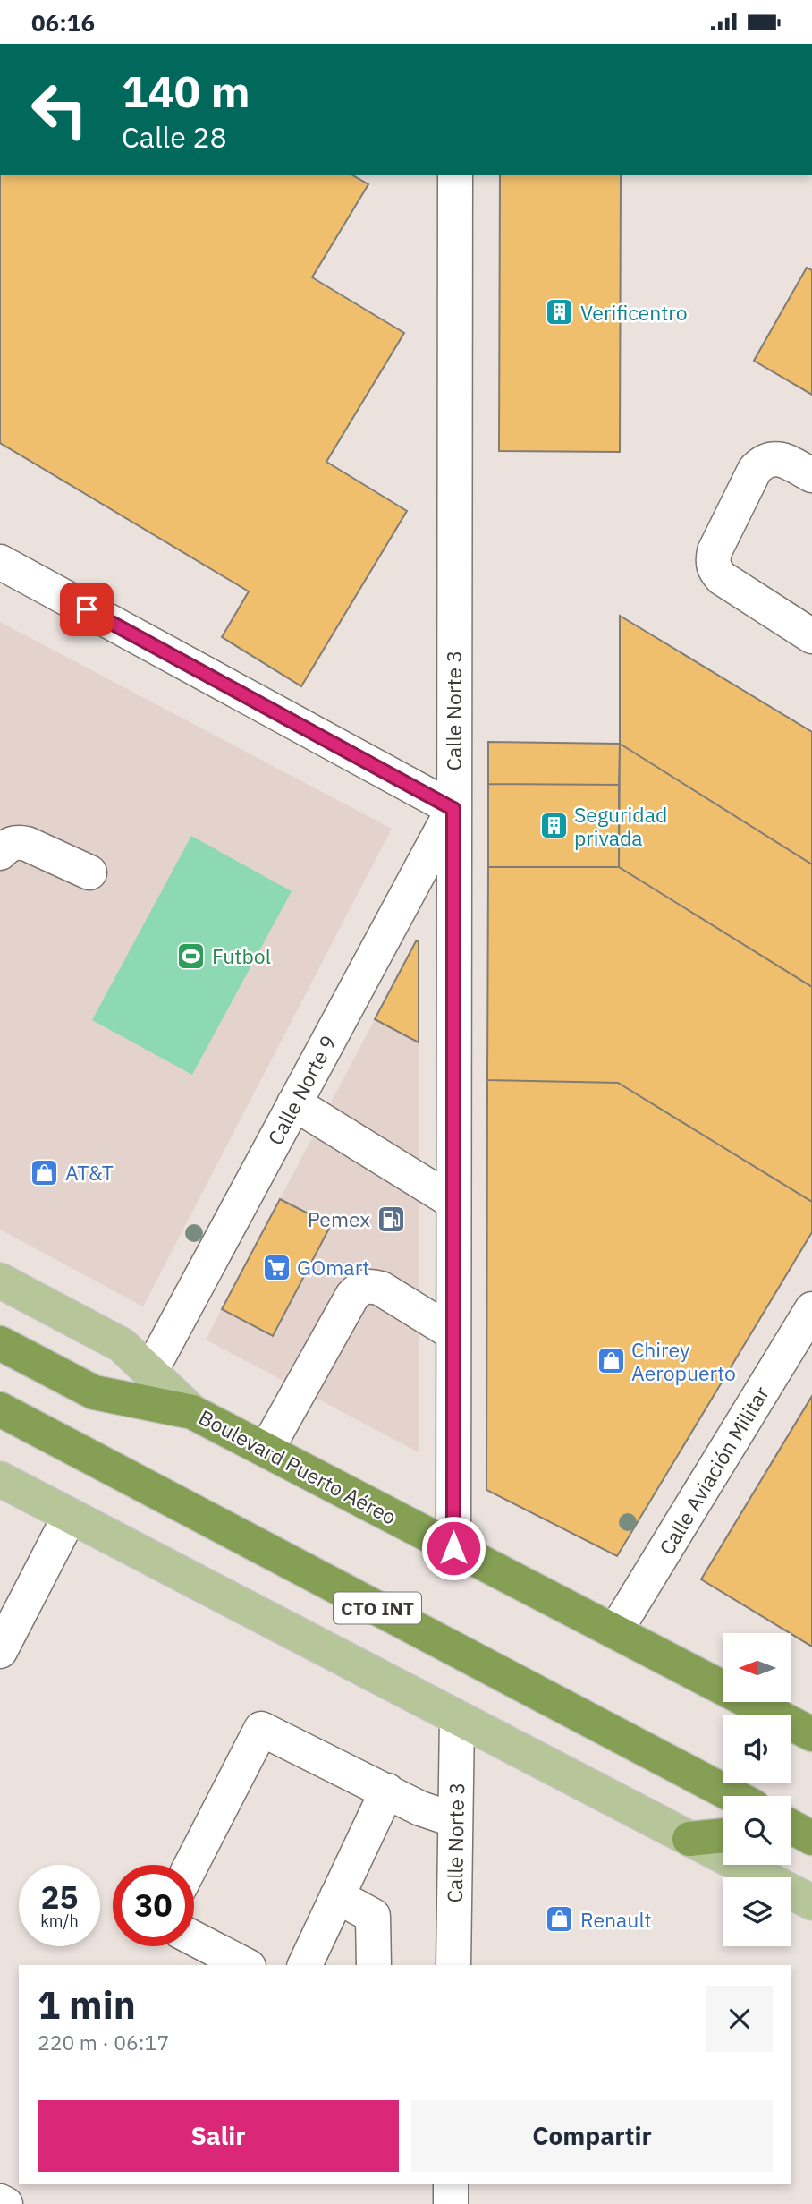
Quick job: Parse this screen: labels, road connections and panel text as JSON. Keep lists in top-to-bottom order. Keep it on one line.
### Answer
{"streets":{"highway":["Boulevard Puerto Aéreo","CTO INT"],"street":["Calle Norte 3","Calle Norte 9","Calle Aviación Militar"]},"crossings":[["Calle Norte 3","Calle Norte 9"],["Calle Norte 3","Boulevard Puerto Aéreo"],["Calle Norte 3","CTO INT"],["Calle Norte 9","Boulevard Puerto Aéreo"],["Boulevard Puerto Aéreo","Calle Aviación Militar"]],"places":{"building":["Verificentro","Seguridad privada"],"sports":["Futbol"],"shop":["AT&T","Chirey Aeropuerto","Renault"],"fuel station":["Pemex"],"supermarket":["GOmart"]},"north":"left","page":{"status":"06:16","turn":["140 m","Calle 28"],"speed":"25 km/h","limit":"30","heading":["1 min","220 m · 06:17"],"buttons":["Salir","Compartir"]}}
